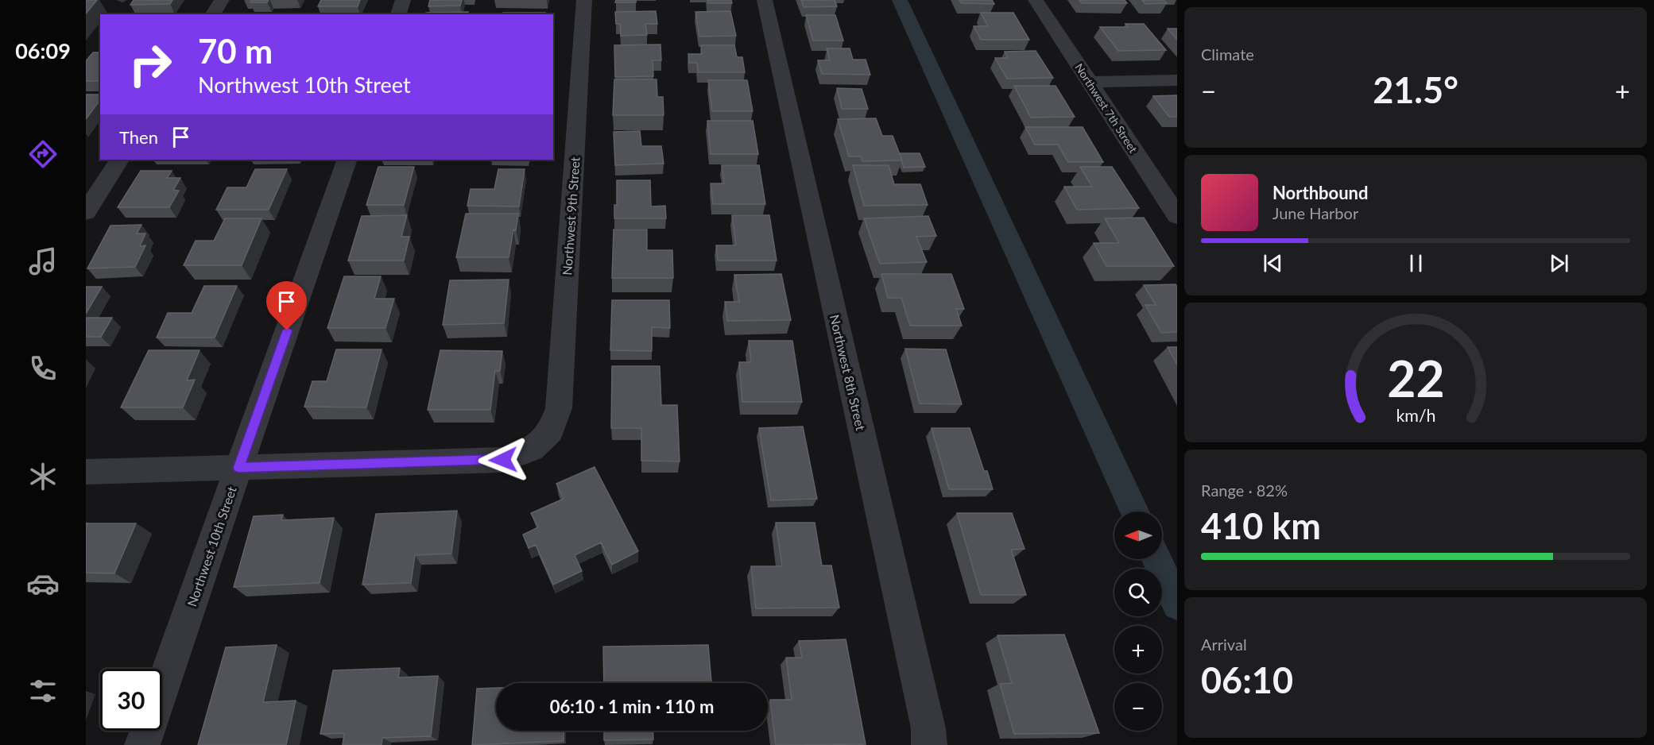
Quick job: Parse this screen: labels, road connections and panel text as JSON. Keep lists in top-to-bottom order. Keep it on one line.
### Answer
{"streets":{"street":["Northwest 7th Street","Northwest 9th Street","Northwest 8th Street","Northwest 10th Street"]},"crossings":[["Northwest 9th Street","Northwest 10th Street"]],"north":"left","page":{"tabs":"06:09","tile":["Climate",["Range · 82%","410 km"],["Arrival","06:10"]],"turn":["70 m","Northwest 10th Street"],"heat":["−","21.5°","+"],"then":"Then","song":["Northbound","June Harbor"],"map_buttons":["+","−"],"limit":"30","trip":"06:10 · 1 min · 110 m","gauge":["22","km/h"]}}
